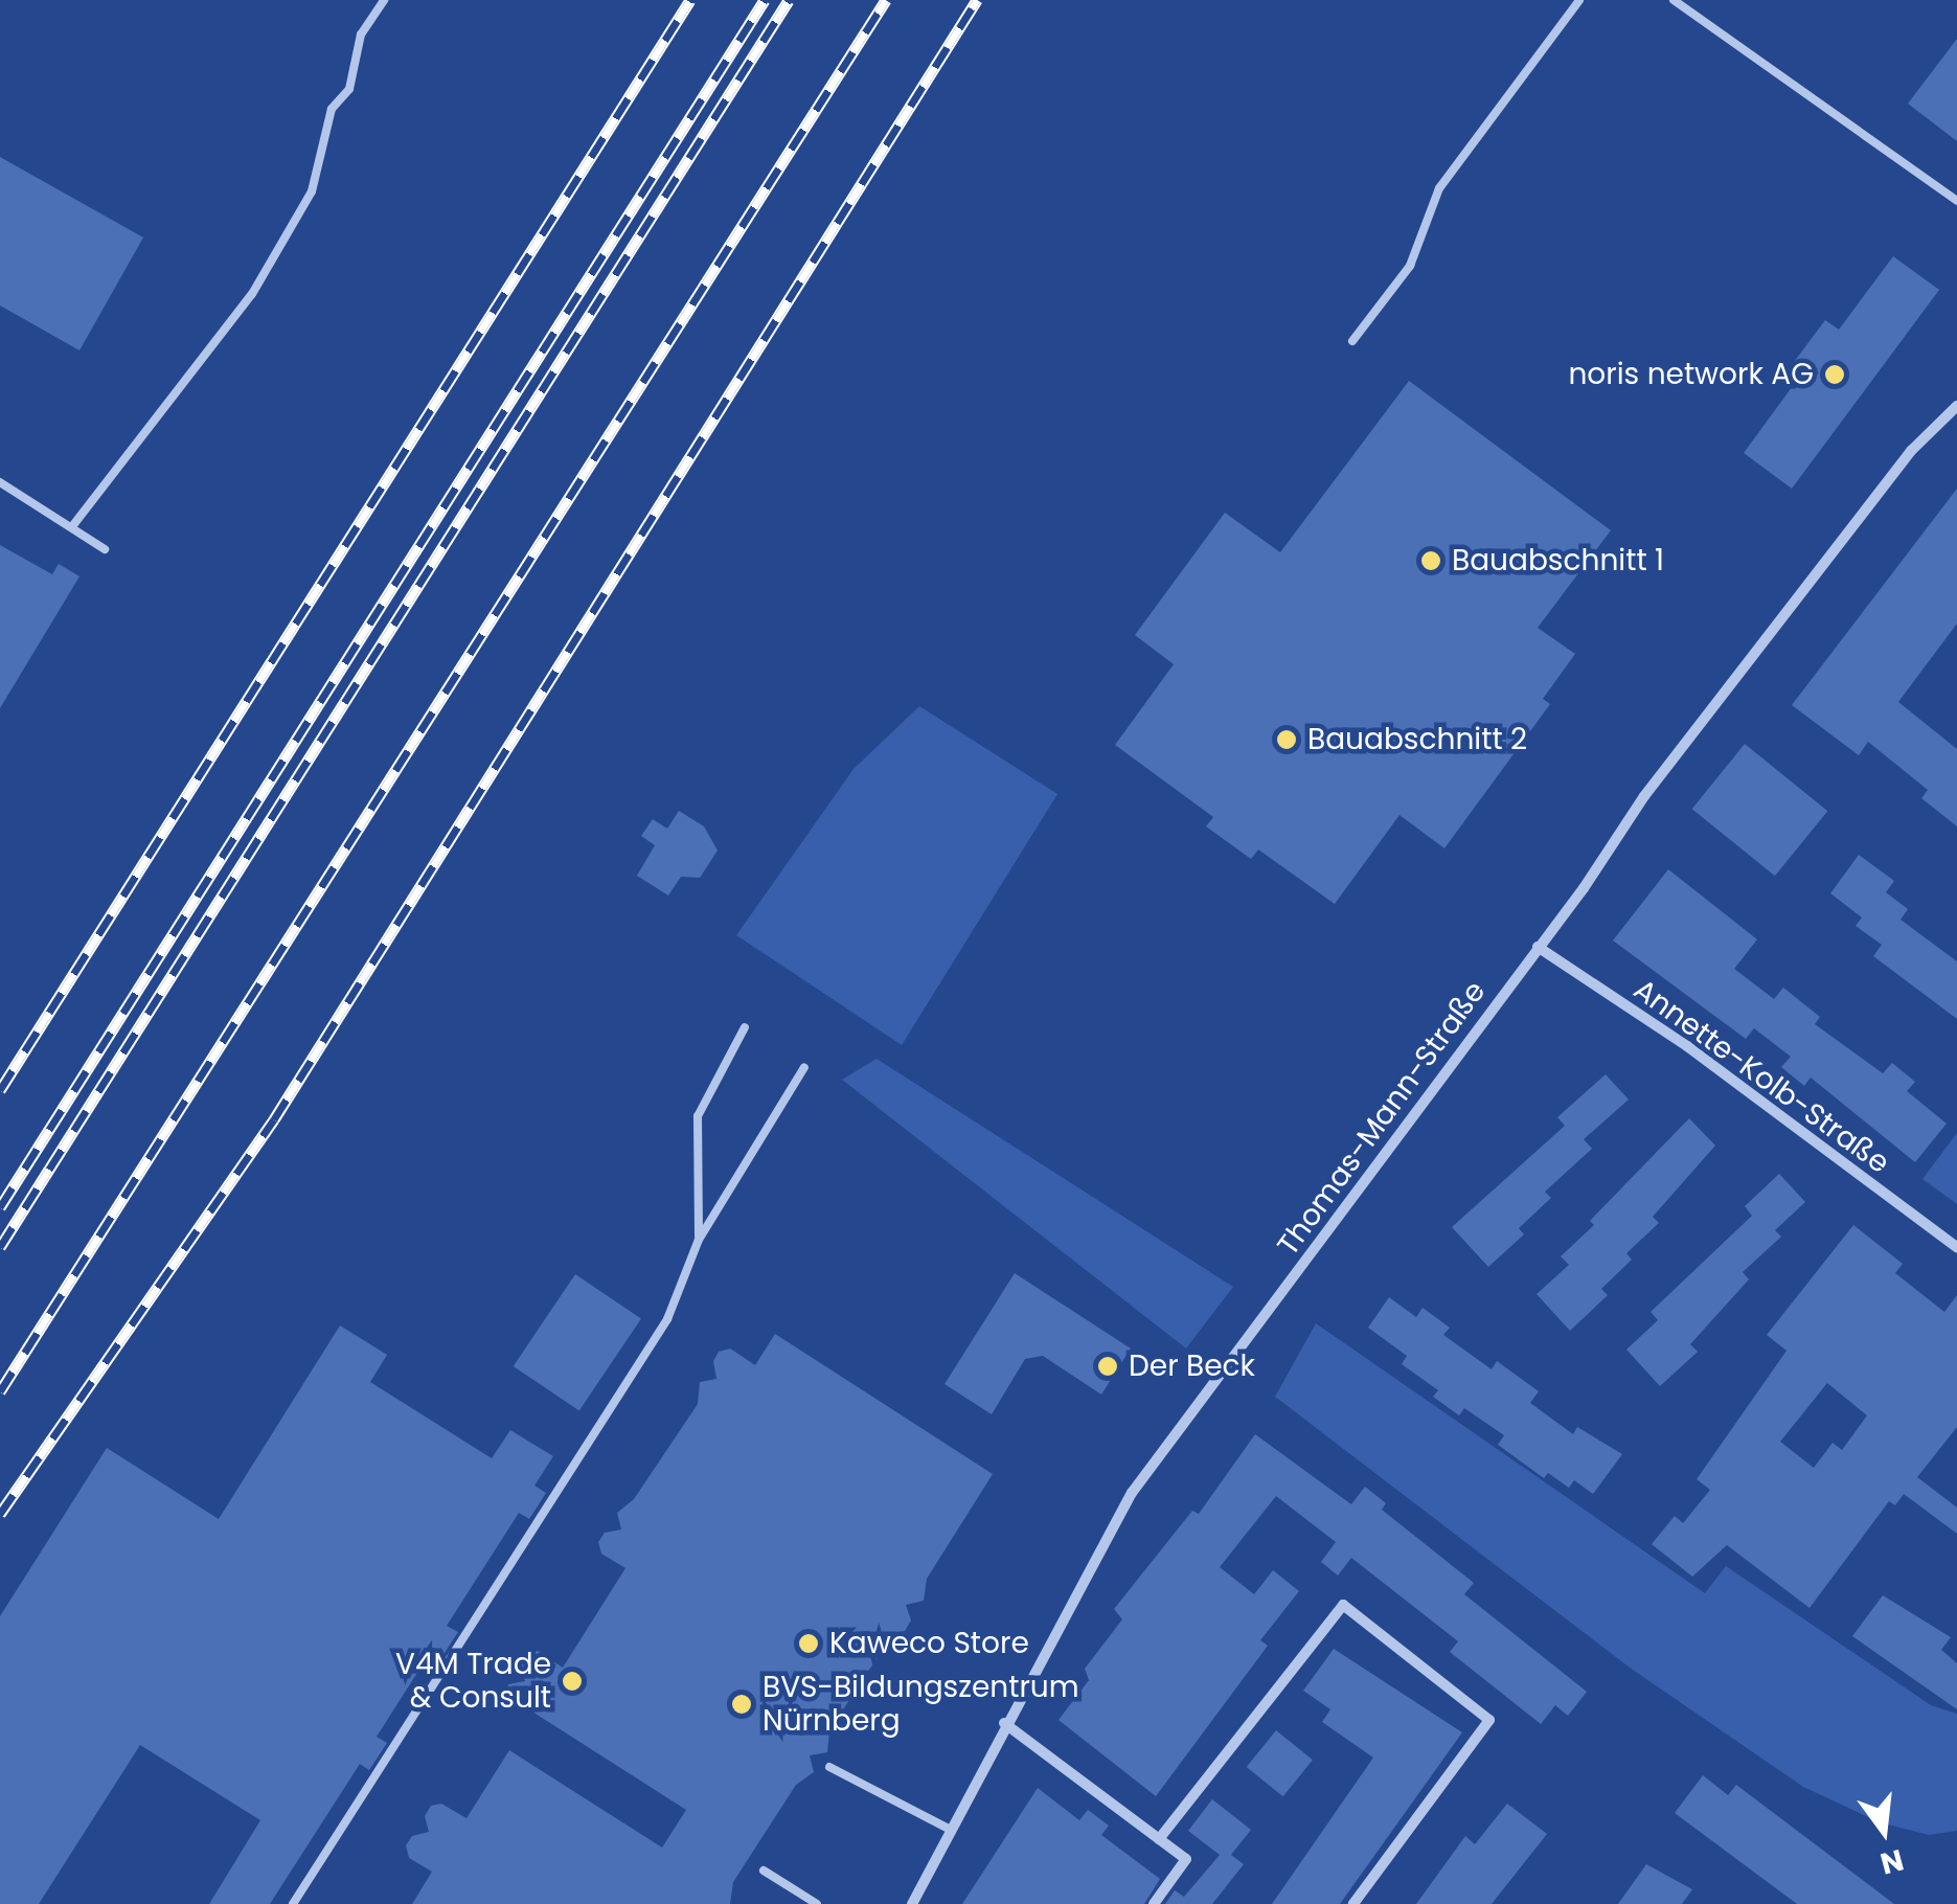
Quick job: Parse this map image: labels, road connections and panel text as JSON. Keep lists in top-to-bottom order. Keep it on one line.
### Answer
{"streets":{"street":["Annette-Kolb-Straße","Thomas-Mann-Straße"]},"crossings":[["Annette-Kolb-Straße","Thomas-Mann-Straße"]],"places":["noris network AG","Bauabschnitt 1","Bauabschnitt 2","Der Beck","Kaweco Store","V4M Trade & Consult","BVS-Bildungszentrum Nürnberg"],"north":"bottom"}
